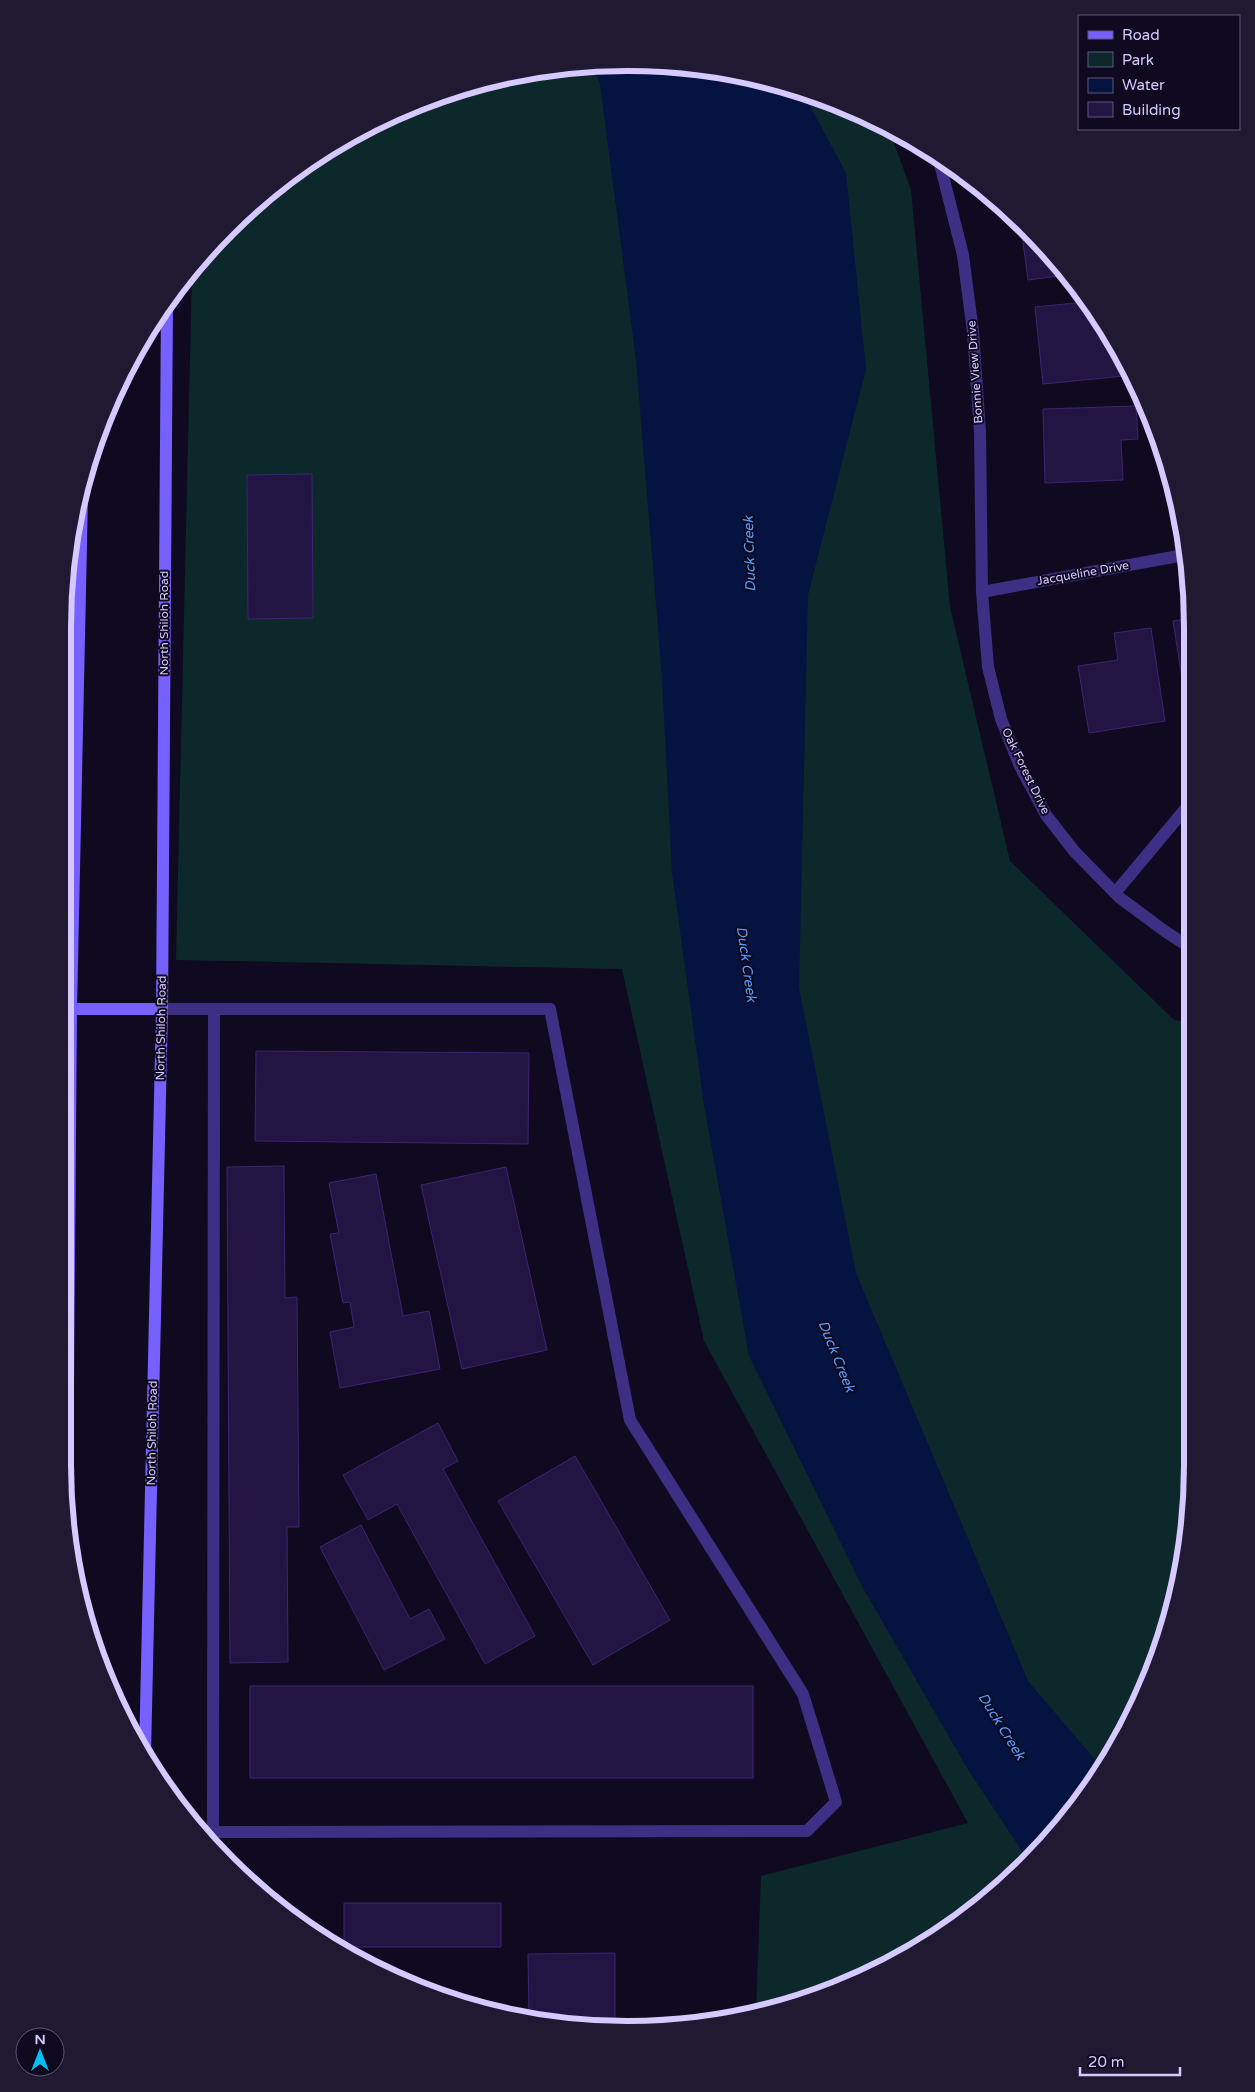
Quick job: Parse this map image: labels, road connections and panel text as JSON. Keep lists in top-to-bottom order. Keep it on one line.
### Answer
{"streets":{"main road":["North Shiloh Road"],"street":["Bonnie View Drive","Jacqueline Drive","Oak Forest Drive"]},"crossings":[["Bonnie View Drive","Jacqueline Drive"],["Bonnie View Drive","Oak Forest Drive"],["Jacqueline Drive","Oak Forest Drive"]],"water":["Duck Creek"],"legend":["Road","Park","Water","Building"],"scale_bar":"20 m","north":"top"}
